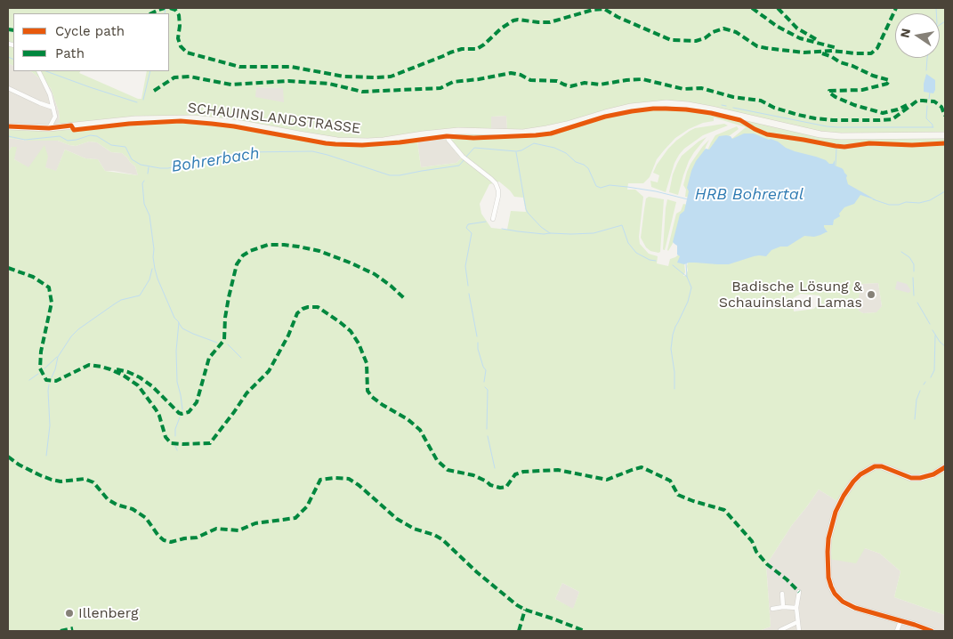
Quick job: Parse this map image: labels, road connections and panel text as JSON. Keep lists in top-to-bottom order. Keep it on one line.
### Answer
{"streets":{"main road":["SCHAUINSLANDSTRASSE"]},"water":["Bohrerbach","HRB Bohrertal"],"places":["Badische Lösung & Schauinsland Lamas","Illenberg"],"legend":["Cycle path","Path"],"north":"left"}
